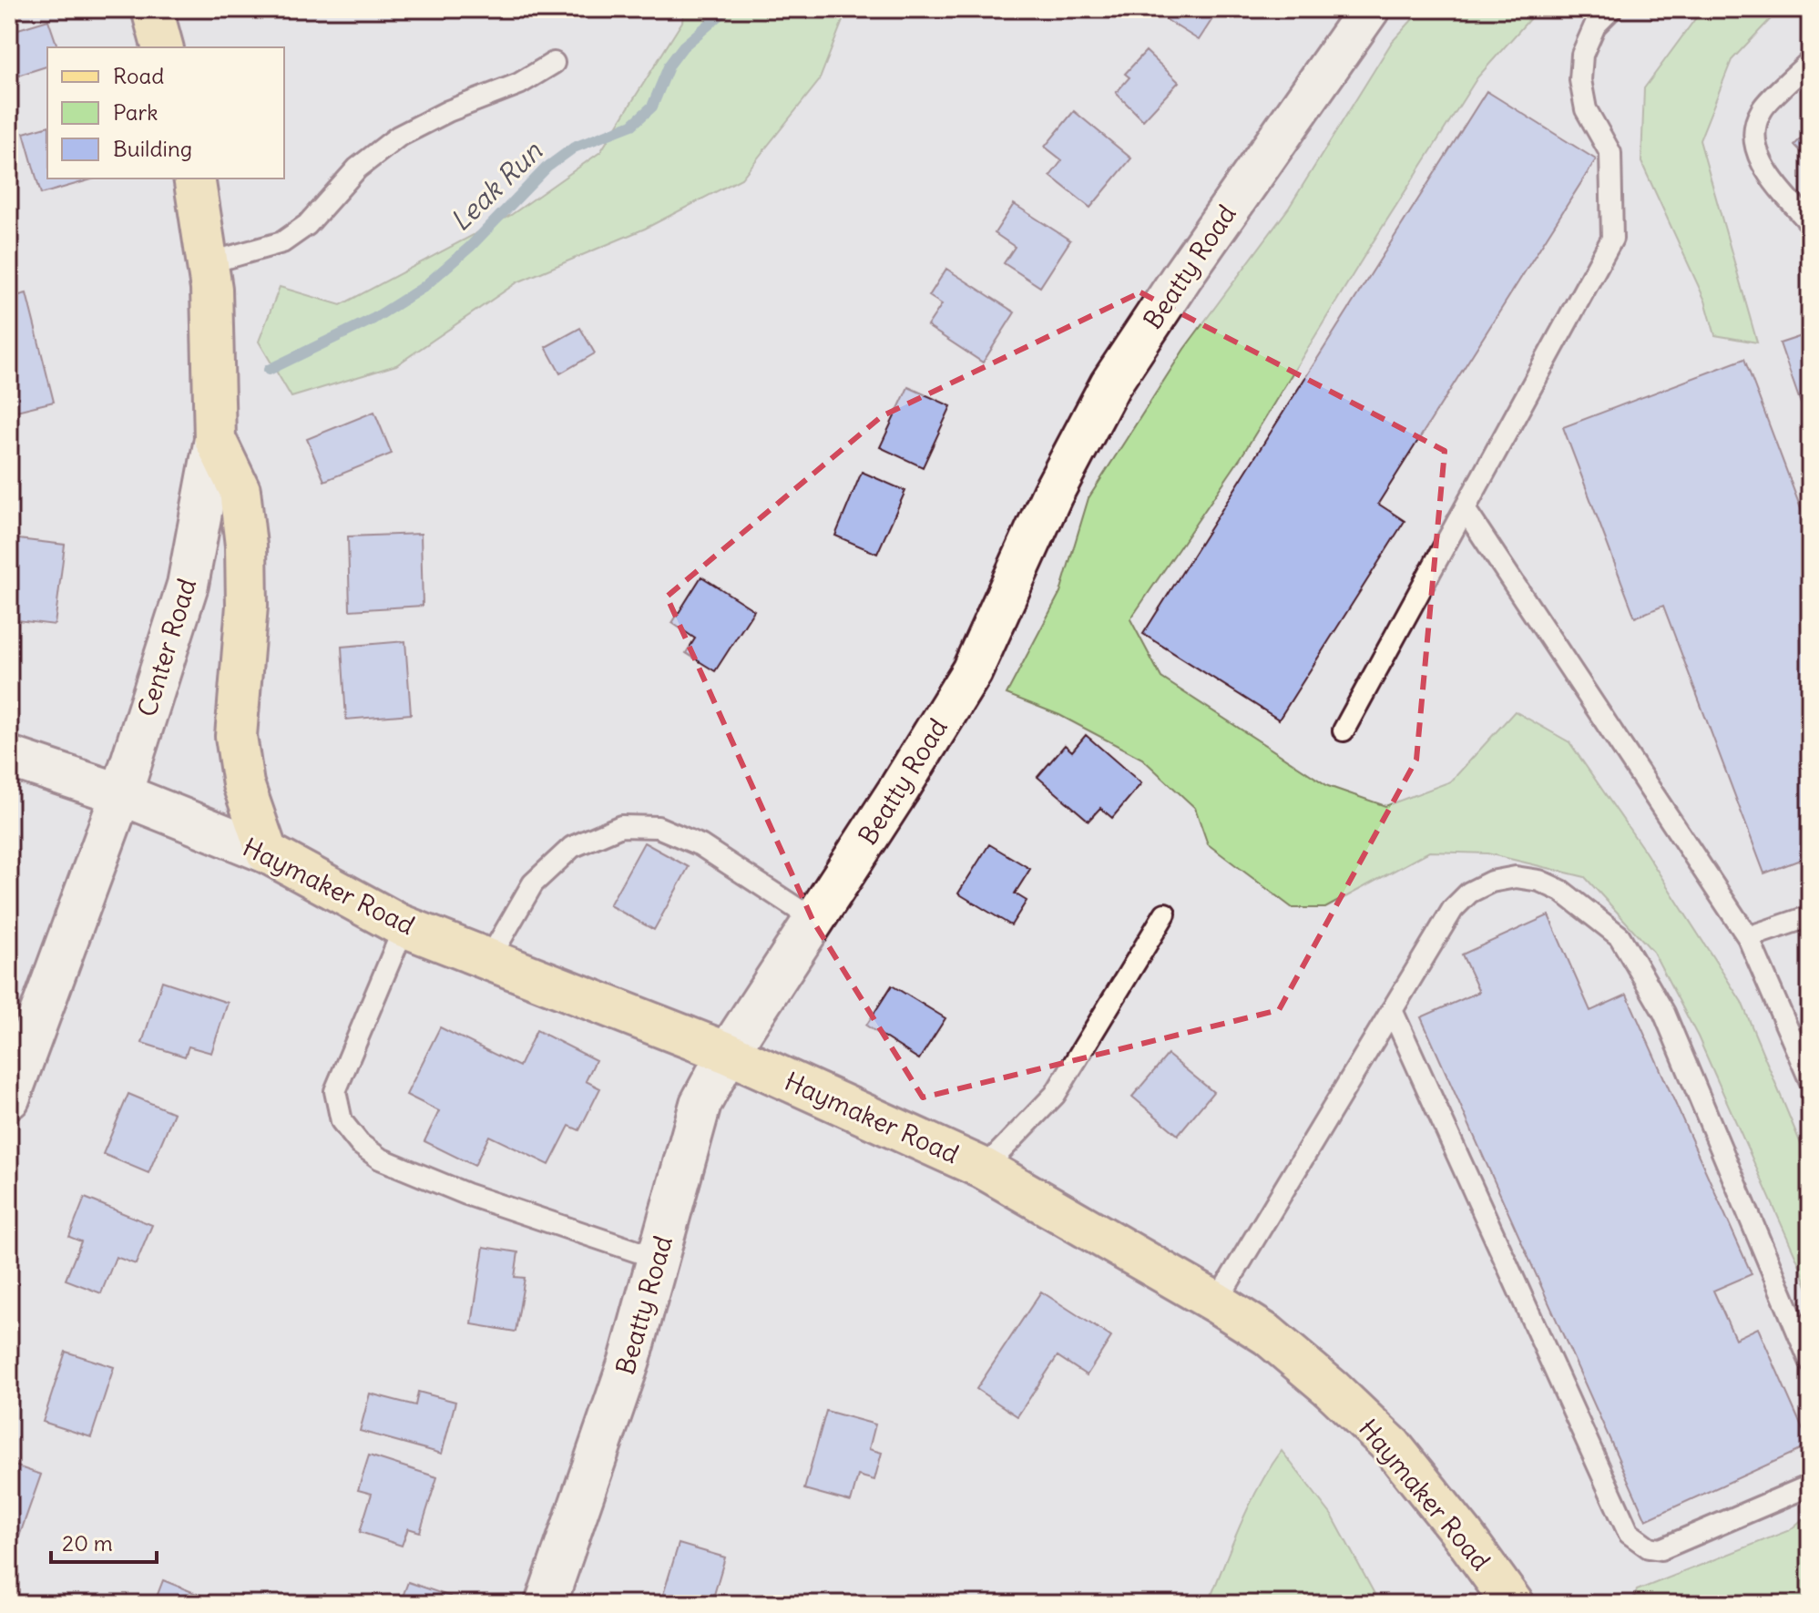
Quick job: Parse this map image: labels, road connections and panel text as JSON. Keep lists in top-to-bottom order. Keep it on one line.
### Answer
{"streets":{"main road":["Center Road","Haymaker Road"],"street":["Beatty Road"]},"crossings":[["Beatty Road","Haymaker Road"],["Center Road","Haymaker Road"]],"water":["Leak Run"],"legend":["Road","Park","Building"],"scale_bar":"20 m"}
